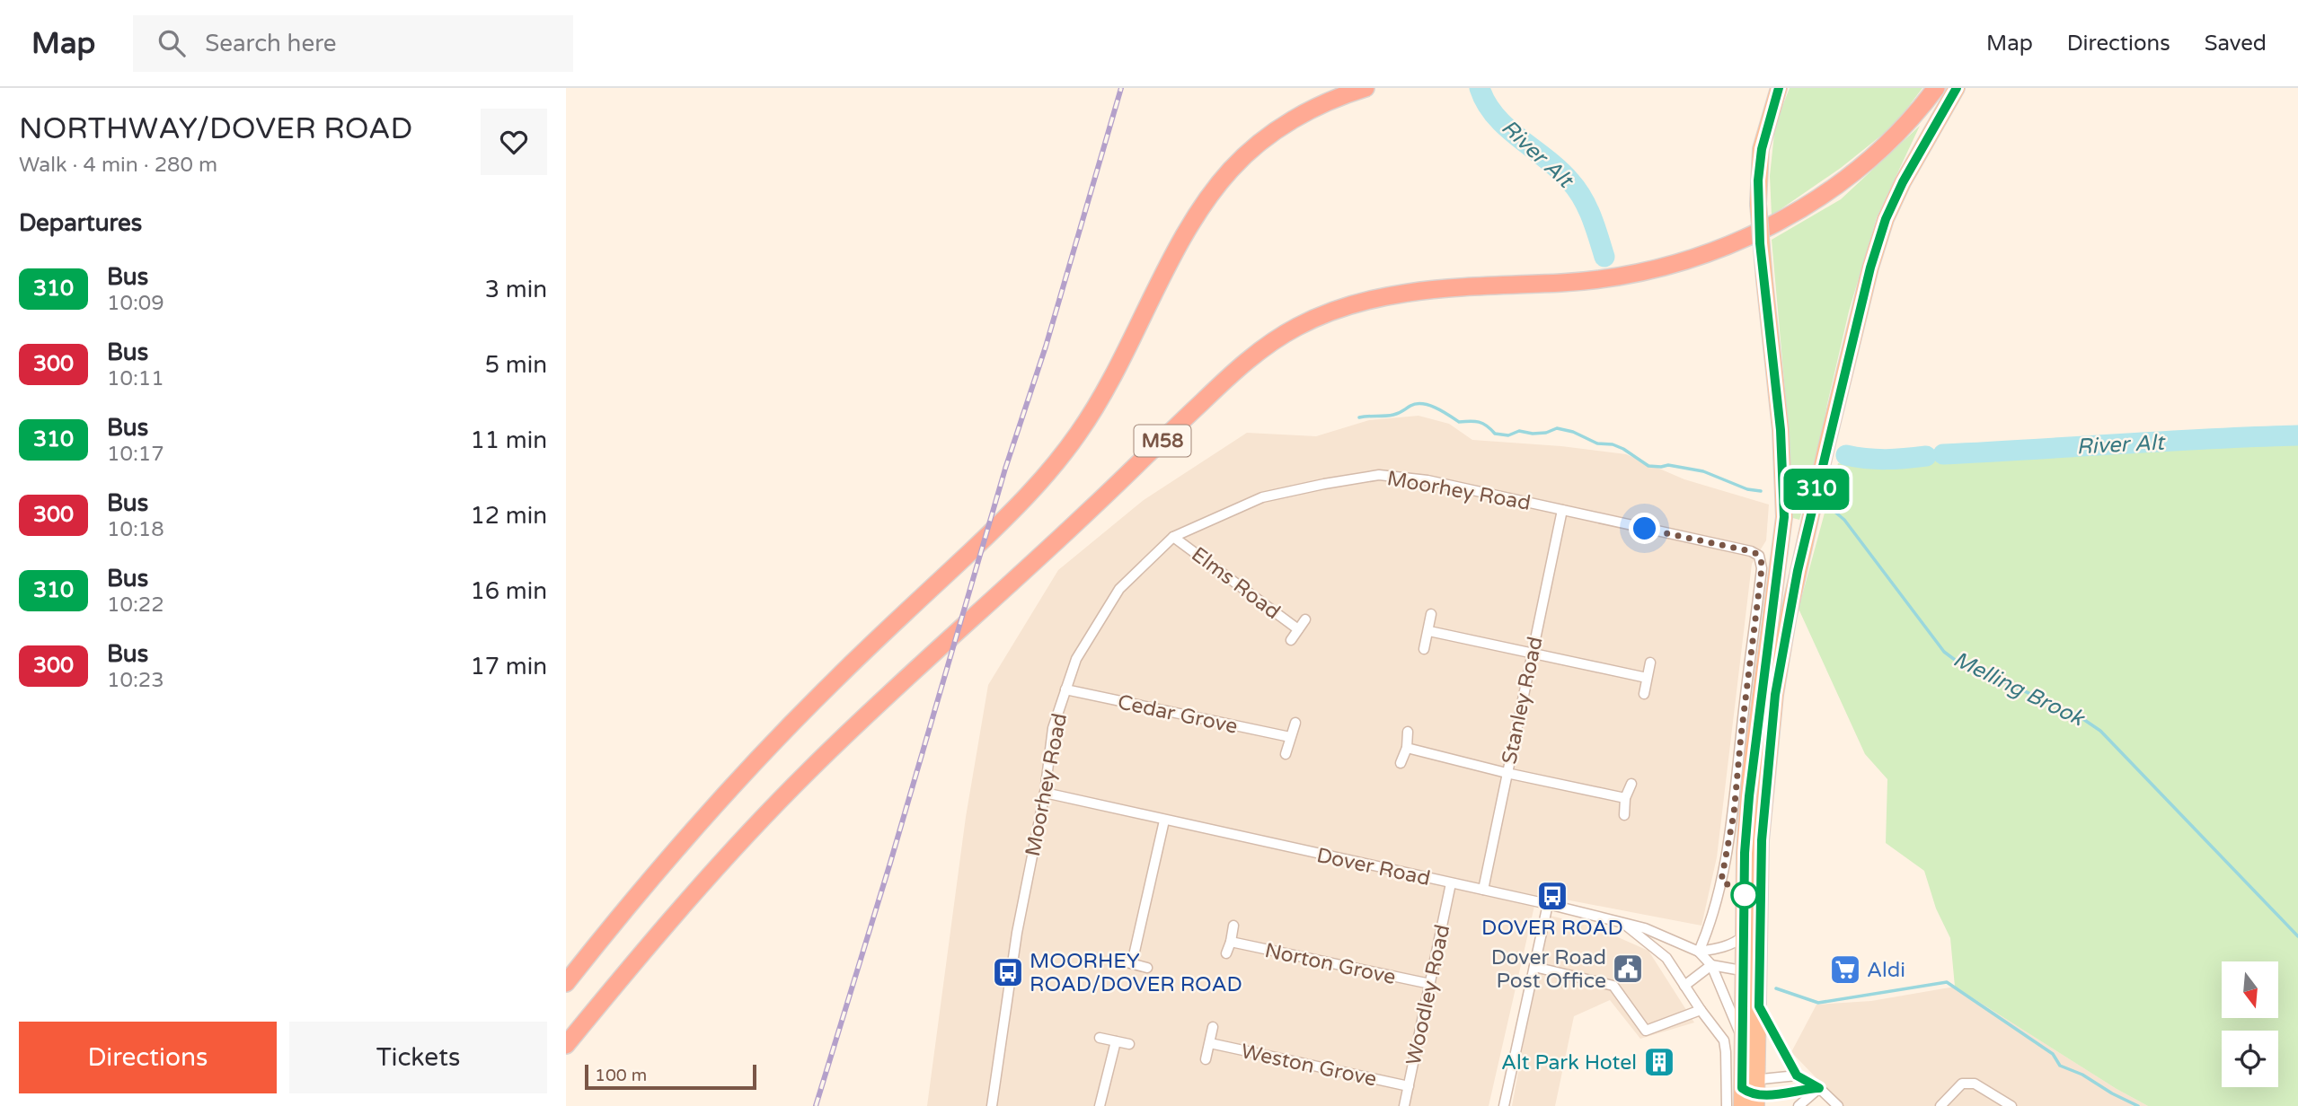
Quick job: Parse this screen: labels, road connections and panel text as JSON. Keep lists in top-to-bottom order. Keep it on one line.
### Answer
{"streets":{"highway":["M58"],"street":["Moorhey Road","Elms Road","Stanley Road","Cedar Grove","Dover Road","Norton Grove","Woodley Road","Weston Grove"]},"crossings":[["Moorhey Road","Elms Road"],["Moorhey Road","Stanley Road"],["Moorhey Road","Cedar Grove"],["Moorhey Road","Dover Road"],["Stanley Road","Dover Road"],["Dover Road","Woodley Road"],["Norton Grove","Woodley Road"],["Woodley Road","Weston Grove"]],"water":["River Alt","Melling Brook"],"places":{"bus stop":["DOVER ROAD","MOORHEY ROAD/DOVER ROAD"],"public building":["Dover Road Post Office"],"supermarket":["Aldi"],"building":["Alt Park Hotel"]},"lines":["bus line 310"],"scale_bar":"100 m","north":"bottom","page":{"header":"Map","search":"Search here","nav":["Map","Directions","Saved"],"heading":[["NORTHWAY/DOVER ROAD","Walk · 4 min · 280 m"],"Departures"],"on_map":"310","list":[{"mark":"310","name":"Bus","note":"10:09","value":"3 min"},{"mark":"300","name":"Bus","note":"10:11","value":"5 min"},{"mark":"310","name":"Bus","note":"10:17","value":"11 min"},{"mark":"300","name":"Bus","note":"10:18","value":"12 min"},{"mark":"310","name":"Bus","note":"10:22","value":"16 min"},{"mark":"300","name":"Bus","note":"10:23","value":"17 min"}],"buttons":["Directions","Tickets"],"scale":"100 m"}}
